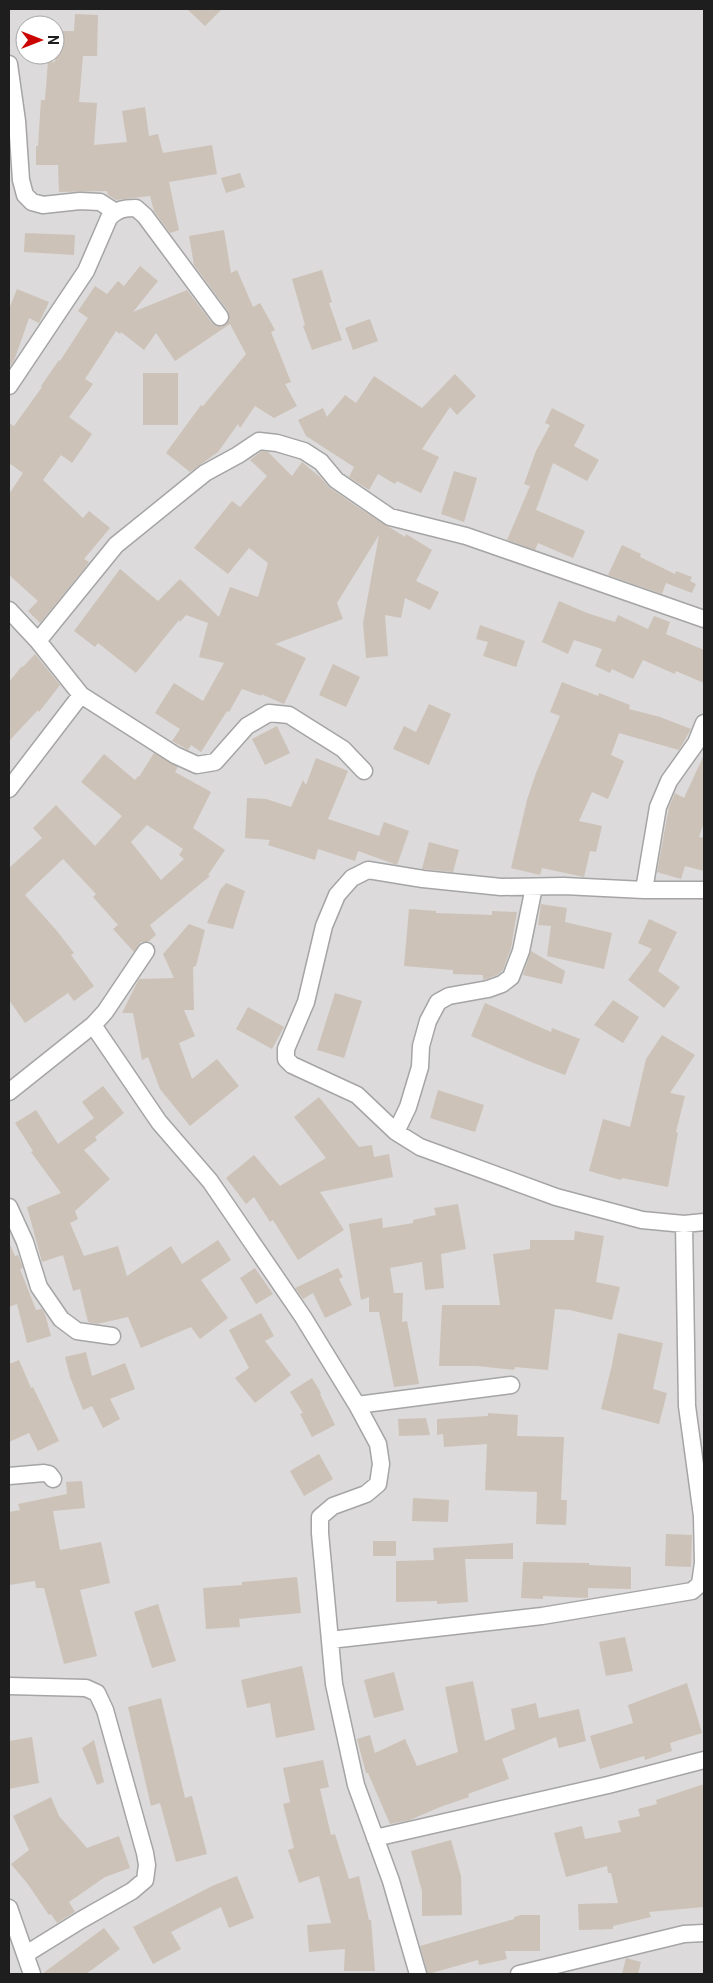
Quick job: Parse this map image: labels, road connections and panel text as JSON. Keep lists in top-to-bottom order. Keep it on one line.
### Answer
{"north":"right"}
